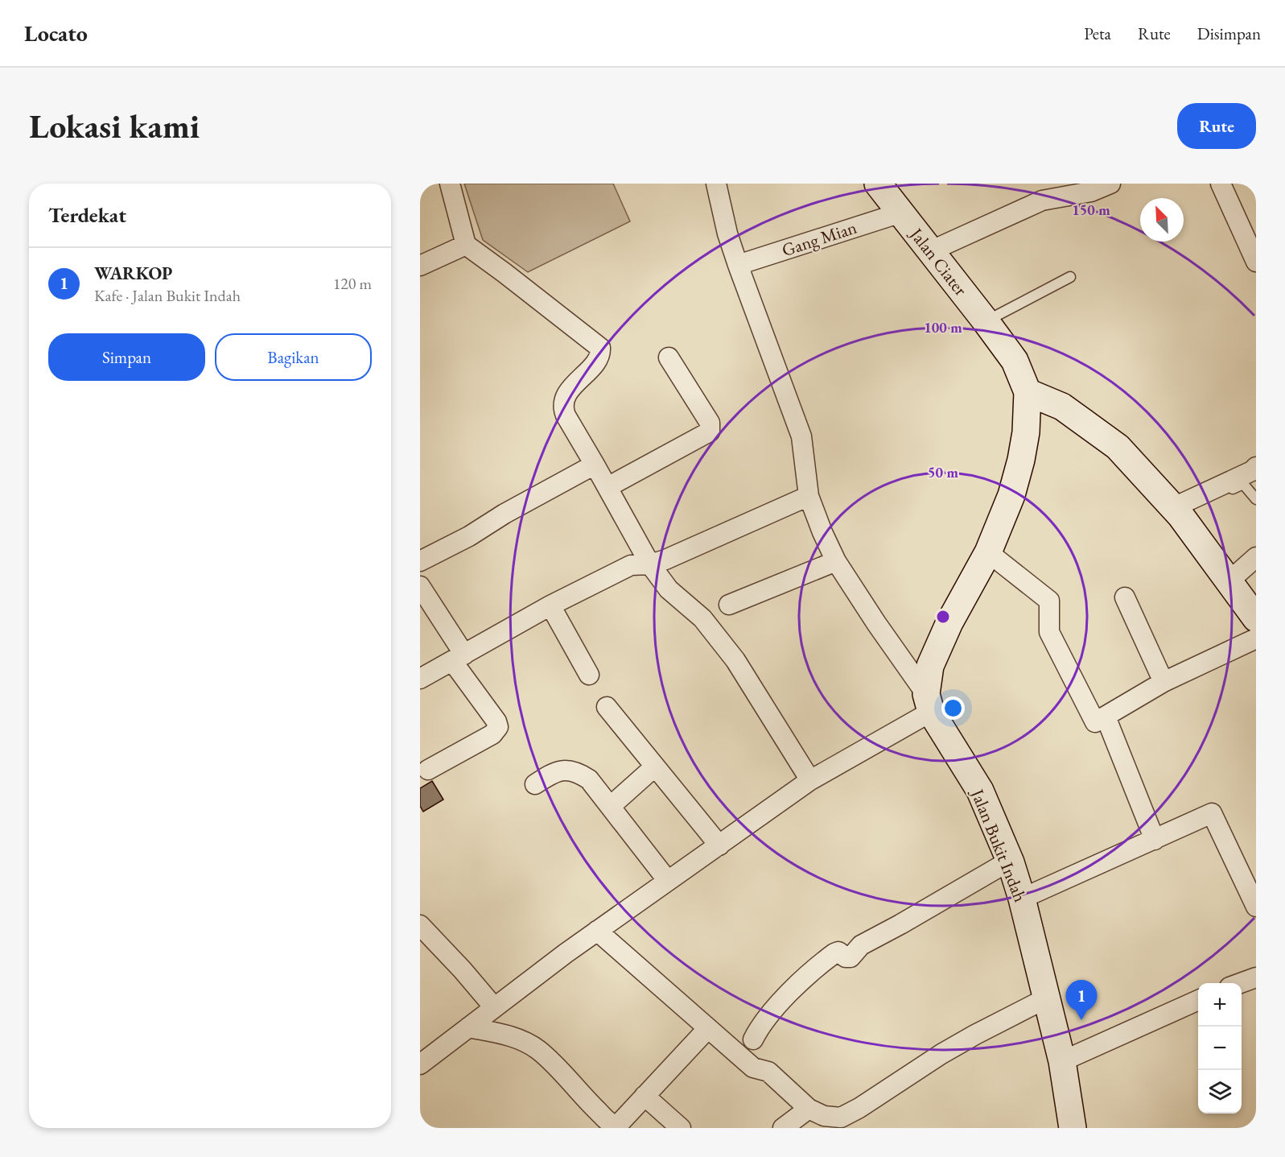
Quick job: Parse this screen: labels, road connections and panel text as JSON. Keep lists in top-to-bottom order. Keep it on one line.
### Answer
{"streets":{"main road":["Jalan Ciater","Jalan Bukit Indah"],"street":["Gang Mian"]},"crossings":[["Gang Mian","Jalan Ciater"]],"north":"top left","page":{"header":"Locato","nav":["Peta","Rute","Disimpan"],"buttons":["Rute",["Simpan","Bagikan"]],"title":"Lokasi kami","heading":"Terdekat","list":[{"mark":"1","name":"WARKOP","note":"Kafe · Jalan Bukit Indah","value":"120 m"}],"pins":"1","map_buttons":["+","−"]},"rings":["150 m","100 m","50 m"]}
